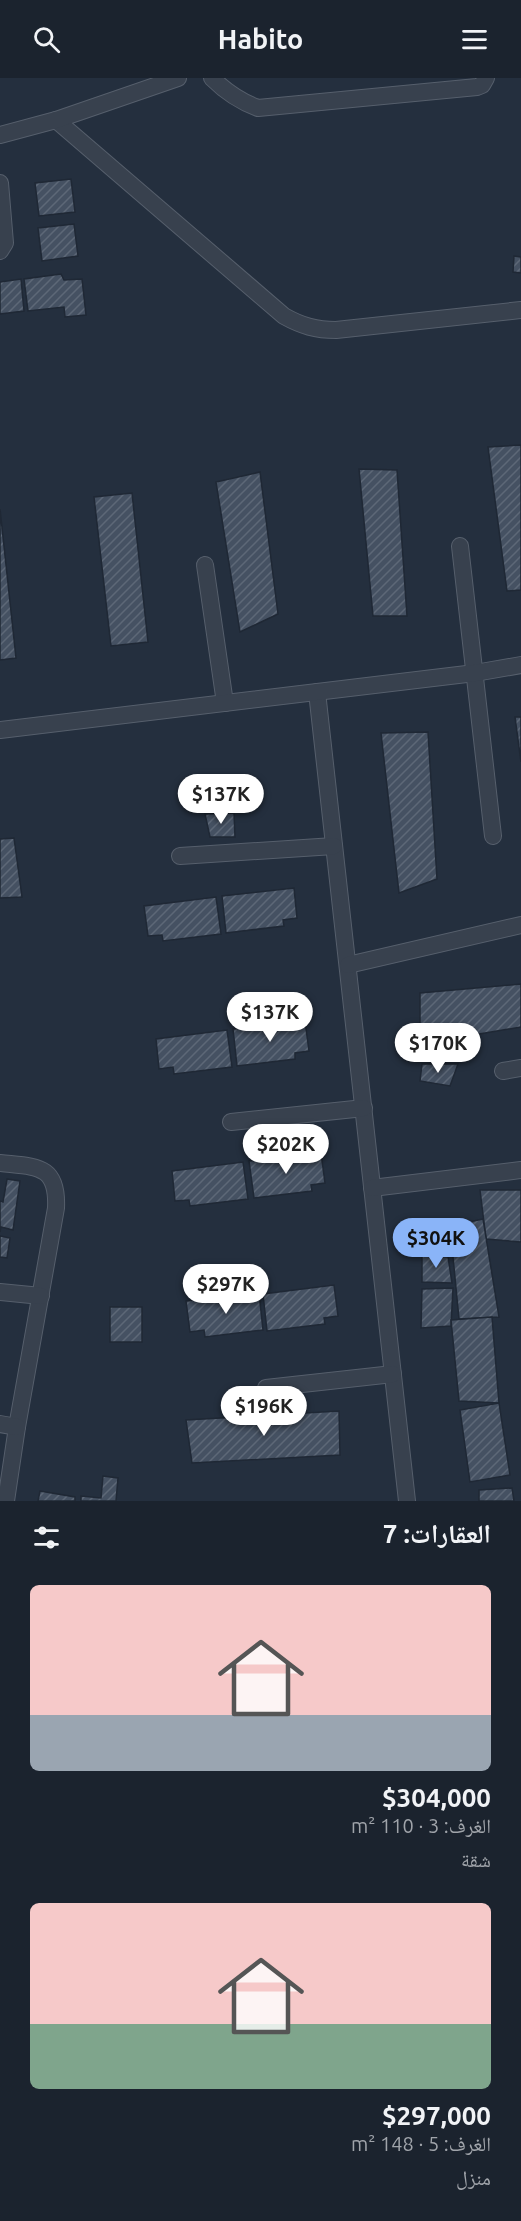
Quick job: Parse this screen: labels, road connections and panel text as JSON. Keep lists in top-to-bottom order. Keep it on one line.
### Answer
{"page":{"header":"Habito","price":["$137K","$137K","$170K","$202K","$304K","$297K","$196K"],"heading":"العقارات: 7","list":[{"name":"$304,000","note":"الغرف: 3 · 110 m² · شقة"},{"name":"$297,000","note":"الغرف: 5 · 148 m² · منزل"}]}}
